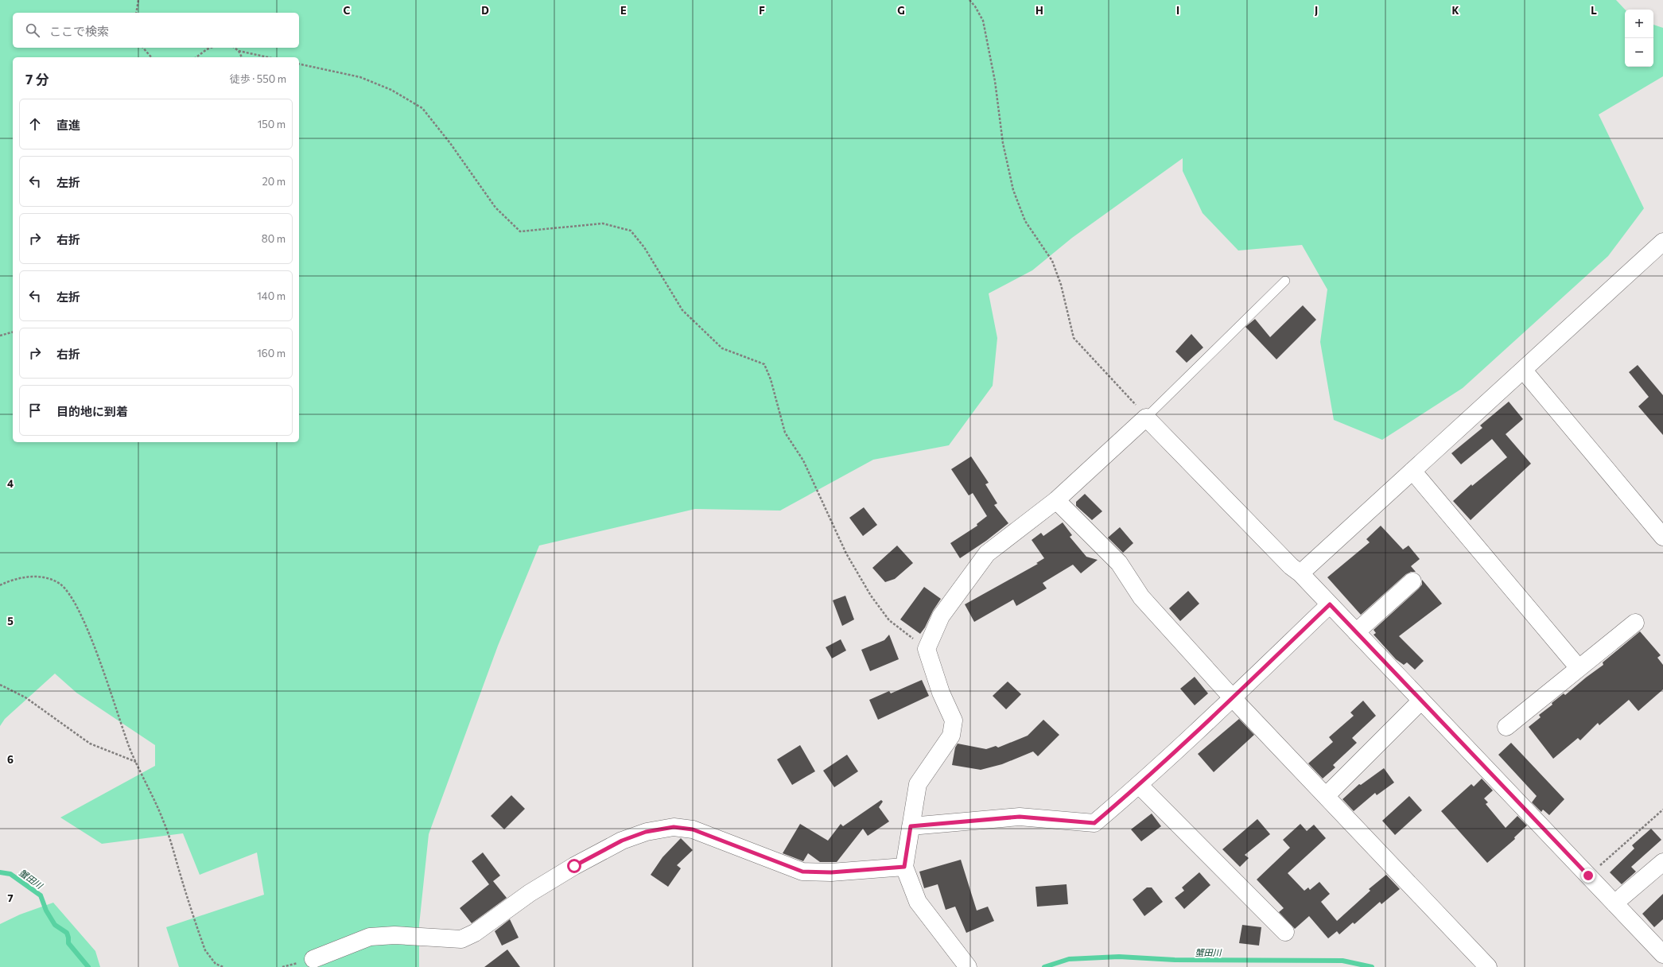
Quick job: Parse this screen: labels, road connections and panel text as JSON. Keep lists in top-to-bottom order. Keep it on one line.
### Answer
{"water":["蟹田川"],"page":{"map_buttons":["+","−"],"search":"ここで検索","heading":["7 分","徒歩 · 550 m"],"list":[["直進","150 m"],["左折","20 m"],["右折","80 m"],["左折","140 m"],["右折","160 m"],"目的地に到着"]},"grid":{"columns":["C","D","E","F","G","H","I","J","K","L"],"rows":["4","5","6","7"]}}
